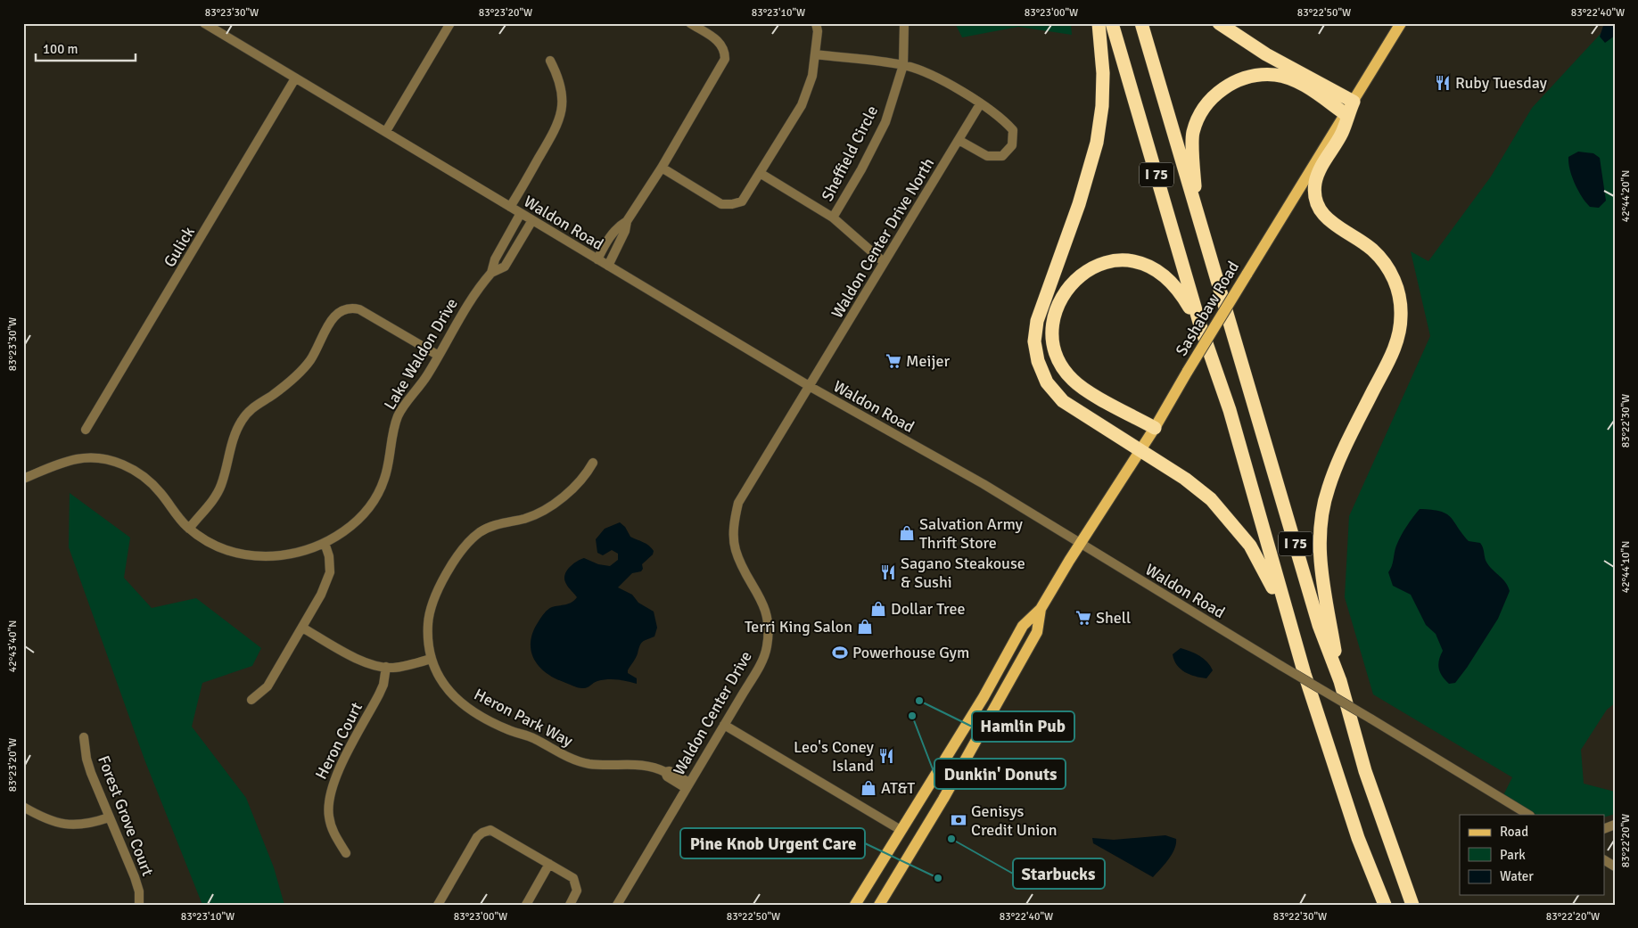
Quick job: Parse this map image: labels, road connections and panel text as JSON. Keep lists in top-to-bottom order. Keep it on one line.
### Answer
{"streets":{"highway":["I 75"],"main road":["Sashabaw Road"],"street":["Sheffield Circle","Waldon Road","Waldon Center Drive North","Gulick","Lake Waldon Drive","Waldon Center Drive","Heron Park Way","Heron Court","Forest Grove Court"]},"crossings":[["Waldon Road","Waldon Center Drive North"],["Waldon Road","Gulick"],["Waldon Road","Sashabaw Road"],["Waldon Road","Lake Waldon Drive"],["Waldon Road","Waldon Center Drive"],["Waldon Center Drive North","Waldon Center Drive"],["Waldon Center Drive","Heron Park Way"]],"places":{"restaurant":["Ruby Tuesday","Sagano Steakouse & Sushi","Leo's Coney Island"],"supermarket":["Meijer","Shell"],"shop":["Salvation Army Thrift Store","Dollar Tree","Terri King Salon","AT&T"],"sports":["Powerhouse Gym"],"other":["Hamlin Pub","Dunkin' Donuts","Starbucks","Pine Knob Urgent Care"],"bank":["Genisys Credit Union"]},"legend":["Road","Park","Water"],"scale_bar":"100 m","coordinates":["83°23'30\"W","83°23'20\"W","83°23'10\"W","83°23'00\"W","83°22'50\"W","83°22'40\"W","42°44'20\"N","83°22'30\"W","42°44'10\"N","42°43'40\"N","83°22'20\"W"]}
